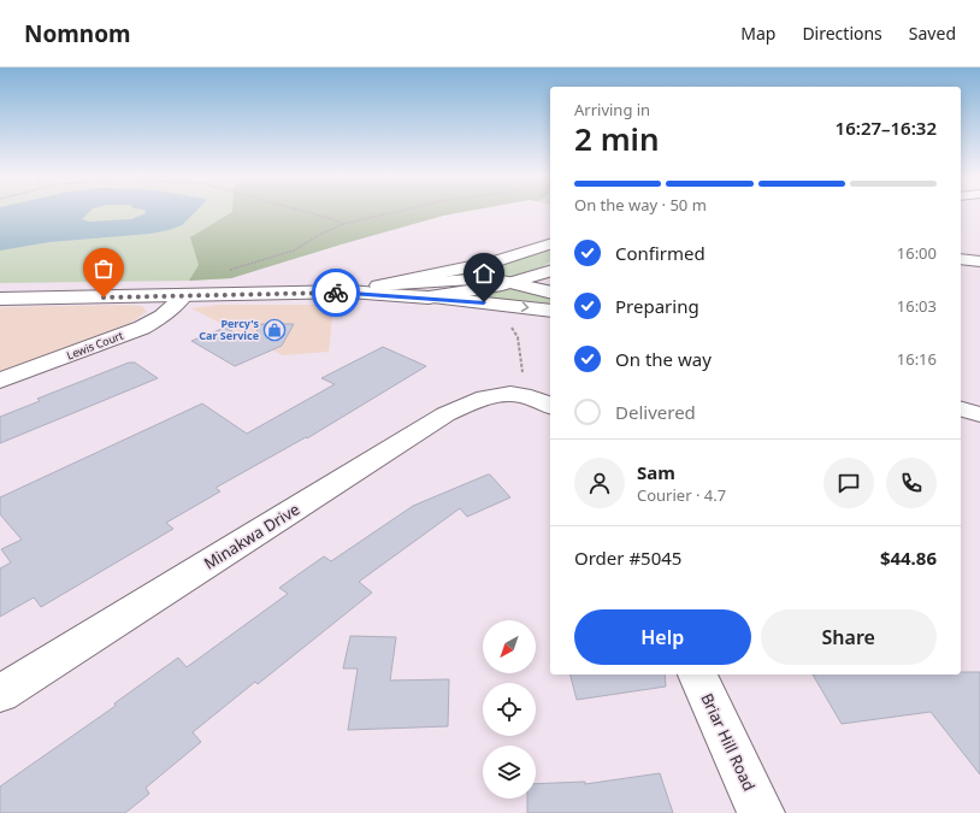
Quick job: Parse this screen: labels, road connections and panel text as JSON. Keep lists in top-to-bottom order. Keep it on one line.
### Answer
{"streets":{"street":["Lewis Court","Minakwa Drive","Briar Hill Road"]},"places":{"shop":["Percy's Car Service"]},"north":"bottom left","page":{"header":"Nomnom","nav":["Map","Directions","Saved"],"heading":["2 min","Arriving in","16:27–16:32"],"panel":["Sam","Courier · 4.7","Order #5045","$44.86"],"bar":"On the way · 50 m","list":[["Confirmed","16:00"],["Preparing","16:03"],["On the way","16:16"],"Delivered"],"buttons":["Help","Share"]}}
